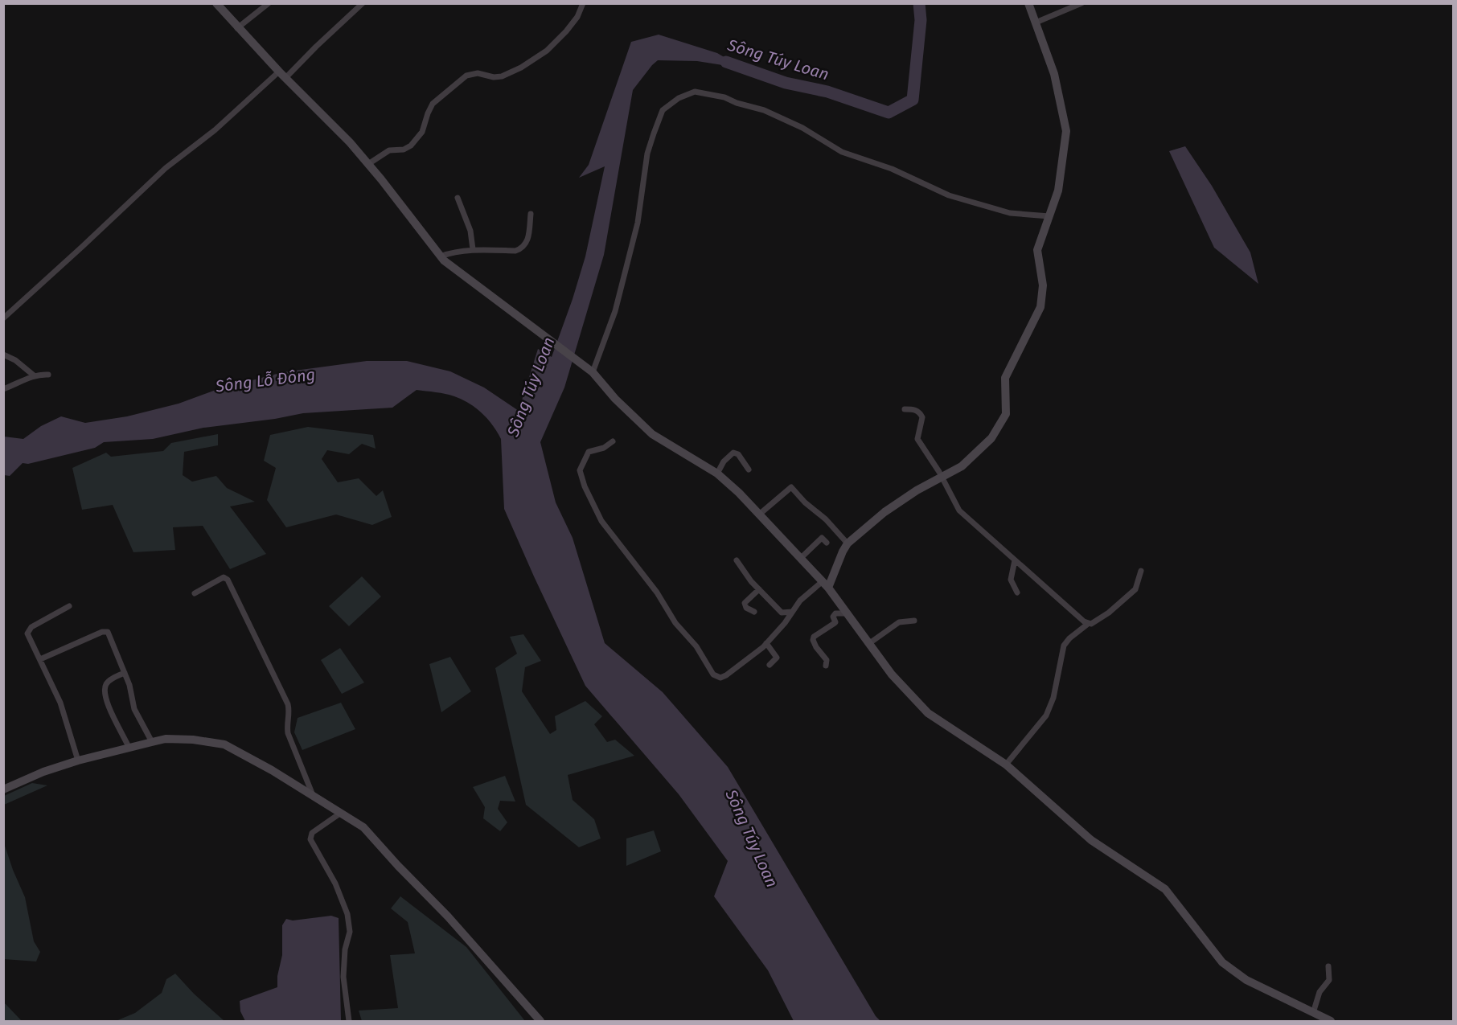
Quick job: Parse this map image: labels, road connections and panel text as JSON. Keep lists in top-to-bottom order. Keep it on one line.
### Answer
{"water":["Sông Túy Loan","Sông Lỗ Đông"]}
